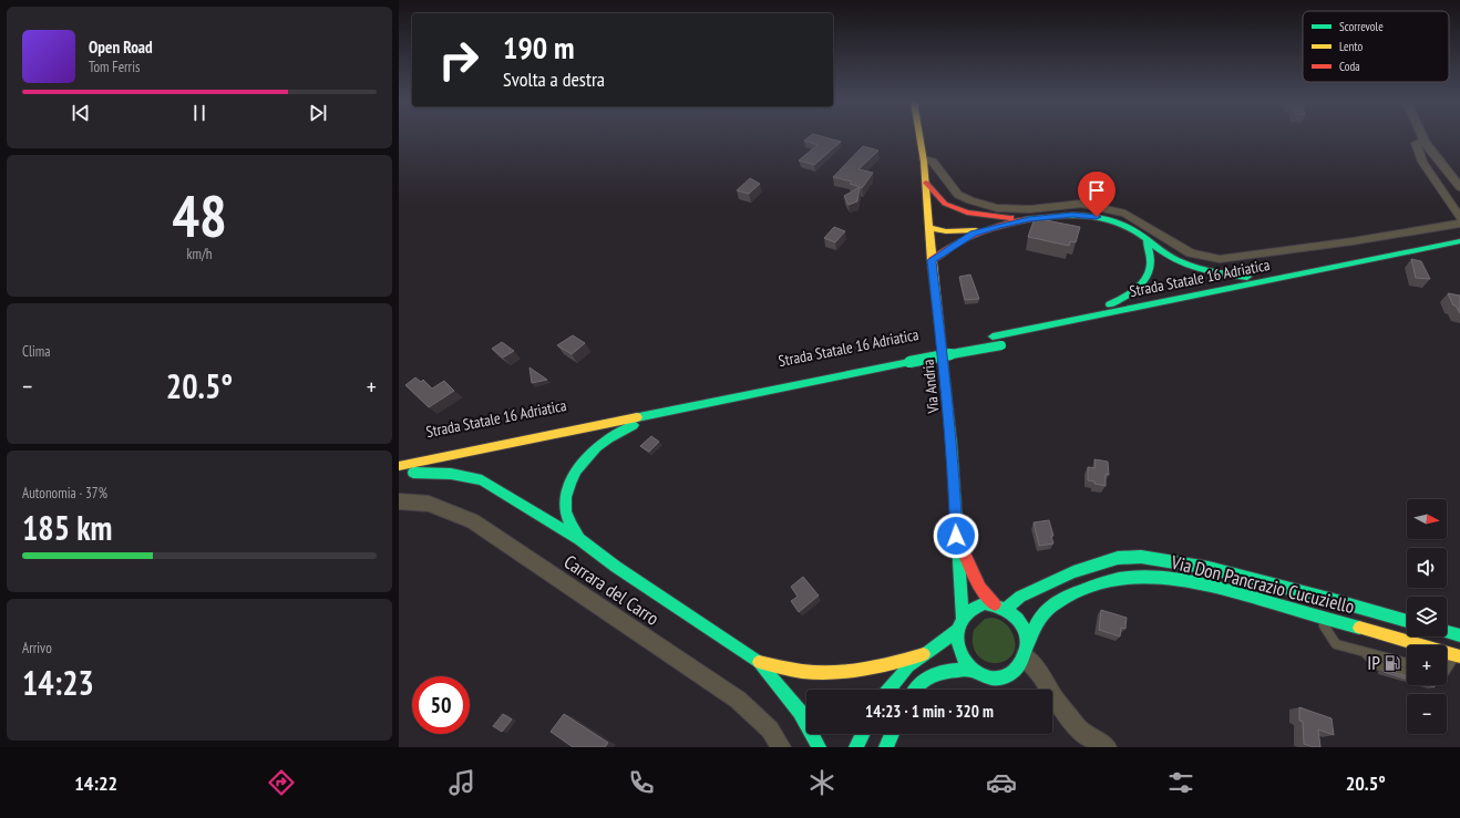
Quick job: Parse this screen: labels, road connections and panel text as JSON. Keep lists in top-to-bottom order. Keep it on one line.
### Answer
{"streets":{"main road":["Strada Statale 16 Adriatica","Via Andria","Via Don Pancrazio Cucuziello"],"street":["Carrara del Carro"]},"crossings":[["Via Andria","Via Don Pancrazio Cucuziello"]],"places":{"fuel station":["IP"]},"legend":["Scorrevole","Lento","Coda"],"north":"right","page":{"turn":["190 m","Svolta a destra"],"song":["Open Road","Tom Ferris"],"tile":[["48","km/h"],"Clima",["Autonomia · 37%","185 km"],["Arrivo","14:23"]],"heat":["−","20.5°","+"],"map_buttons":["+","−"],"limit":"50","trip":"14:23 · 1 min · 320 m","tabs":["14:22","20.5°"]}}
